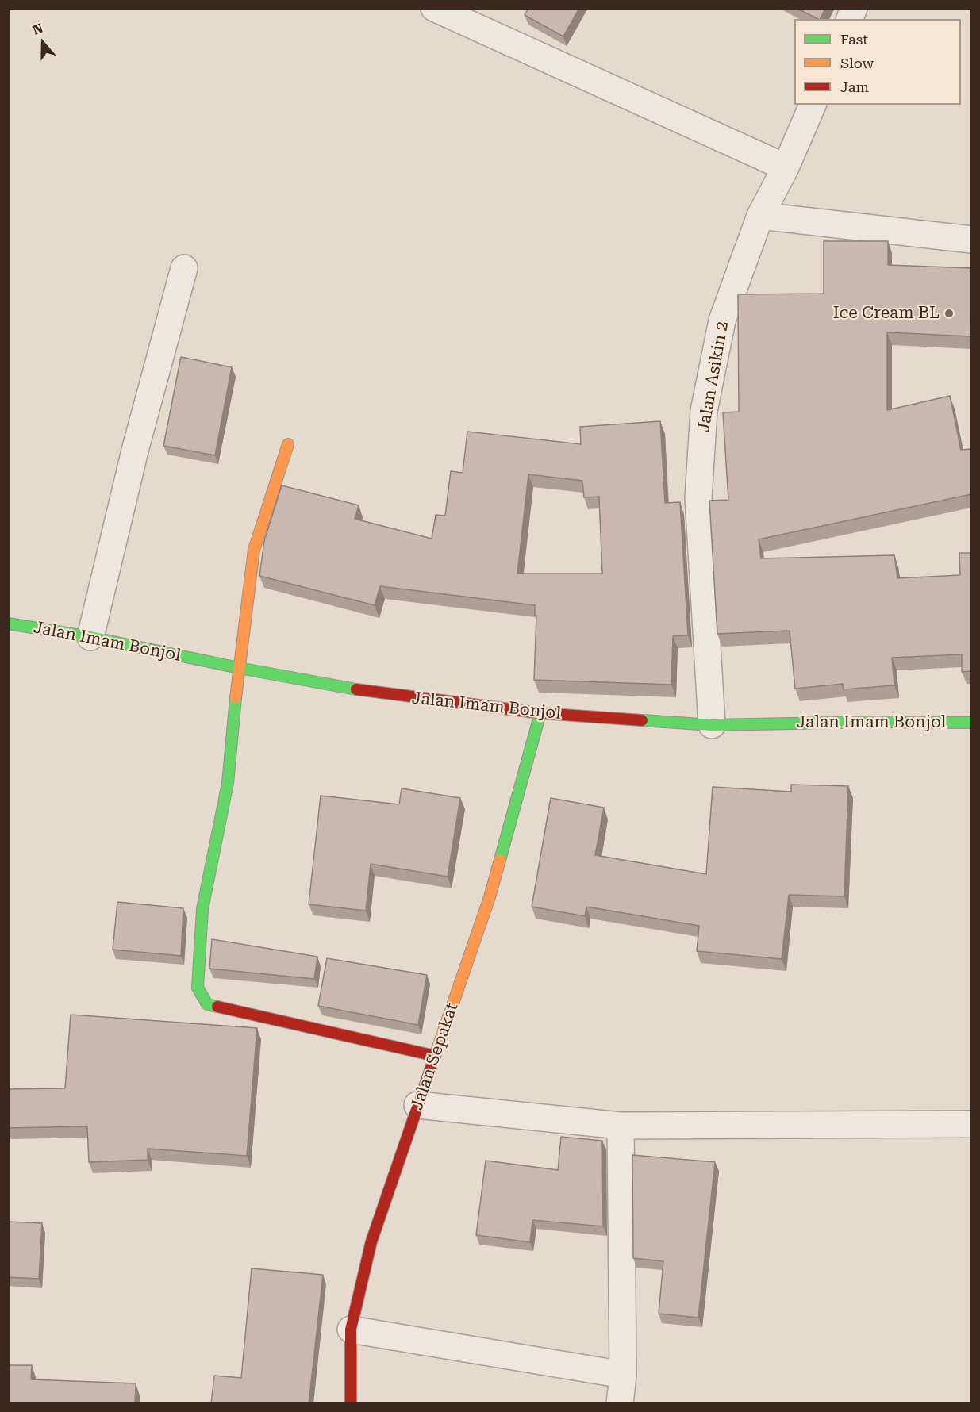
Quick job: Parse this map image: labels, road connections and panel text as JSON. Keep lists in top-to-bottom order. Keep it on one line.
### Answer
{"streets":{"main road":["Jalan Imam Bonjol","Jalan Sepakat"],"street":["Jalan Asikin 2"]},"crossings":[["Jalan Asikin 2","Jalan Imam Bonjol"],["Jalan Imam Bonjol","Jalan Sepakat"]],"places":["Ice Cream BL"],"legend":["Fast","Slow","Jam"],"north":"top"}
